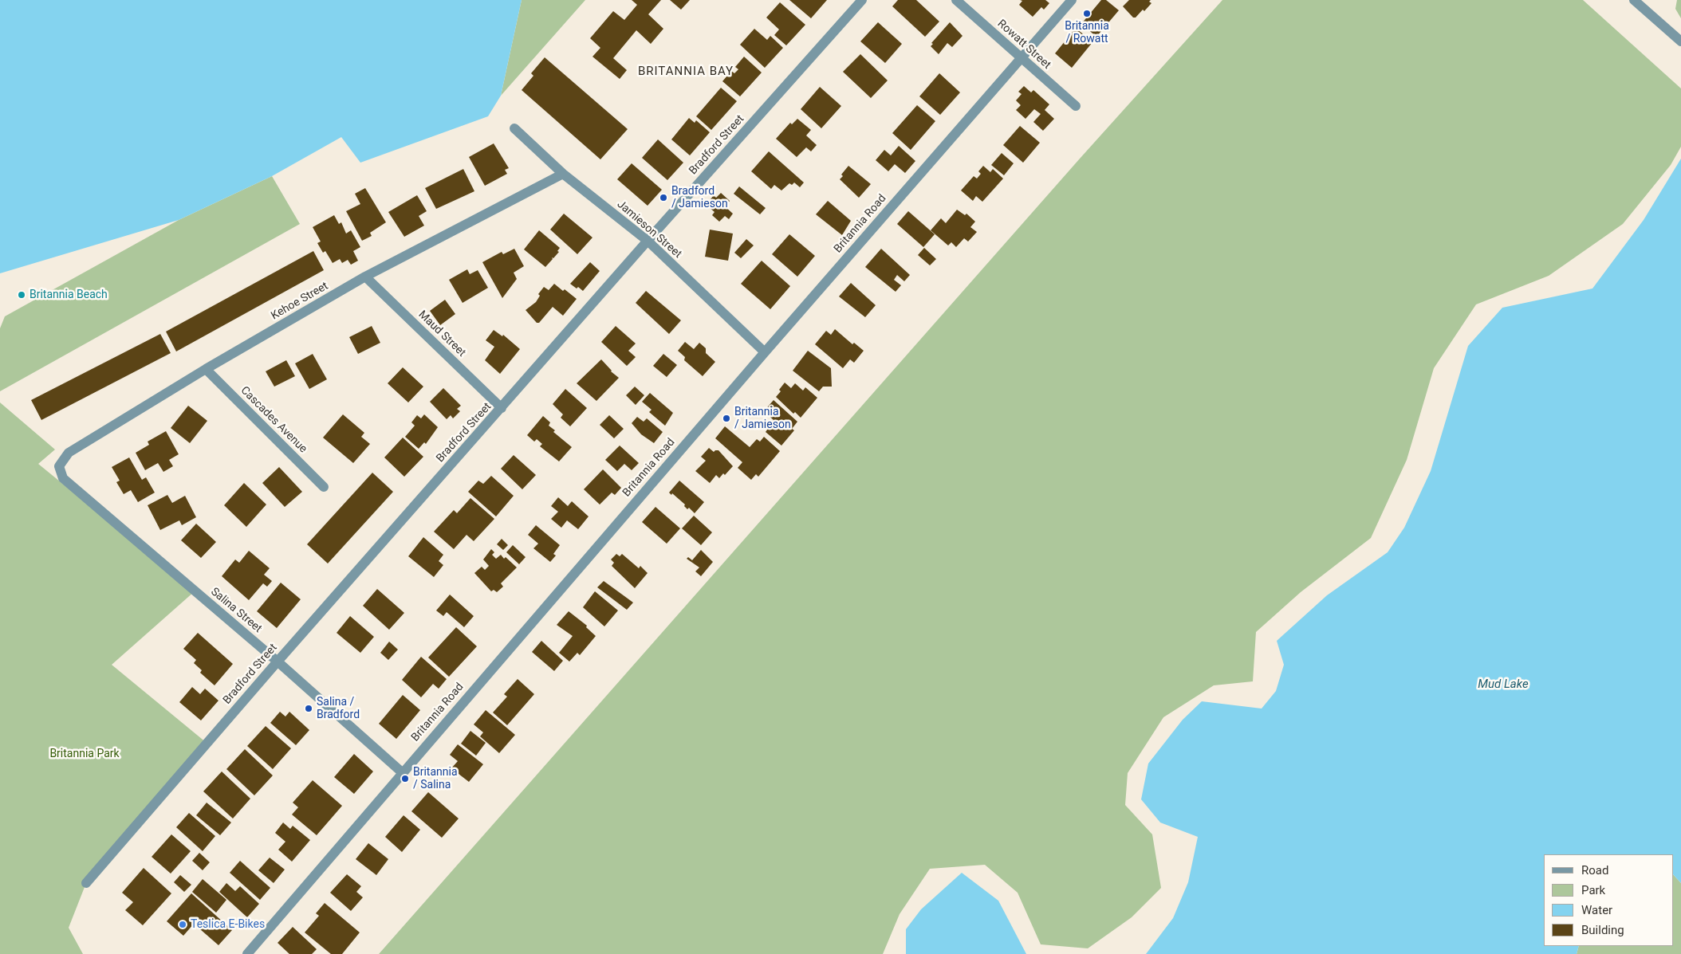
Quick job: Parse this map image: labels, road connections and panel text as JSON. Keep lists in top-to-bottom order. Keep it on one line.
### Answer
{"streets":{"street":["Rowatt Street","Bradford Street","Britannia Road","Jamieson Street","Kehoe Street","Maud Street","Cascades Avenue","Salina Street"]},"crossings":[["Rowatt Street","Britannia Road"],["Bradford Street","Jamieson Street"],["Bradford Street","Maud Street"],["Bradford Street","Salina Street"],["Britannia Road","Jamieson Street"],["Britannia Road","Salina Street"],["Jamieson Street","Kehoe Street"],["Kehoe Street","Maud Street"],["Kehoe Street","Cascades Avenue"],["Kehoe Street","Salina Street"]],"districts":["BRITANNIA BAY"],"water":["Mud Lake"],"parks":["Britannia Park"],"places":["Britannia / Rowatt","Bradford / Jamieson","Britannia Beach","Britannia / Jamieson","Salina / Bradford","Britannia / Salina","Teslica E-Bikes"],"legend":["Road","Park","Water","Building"]}
